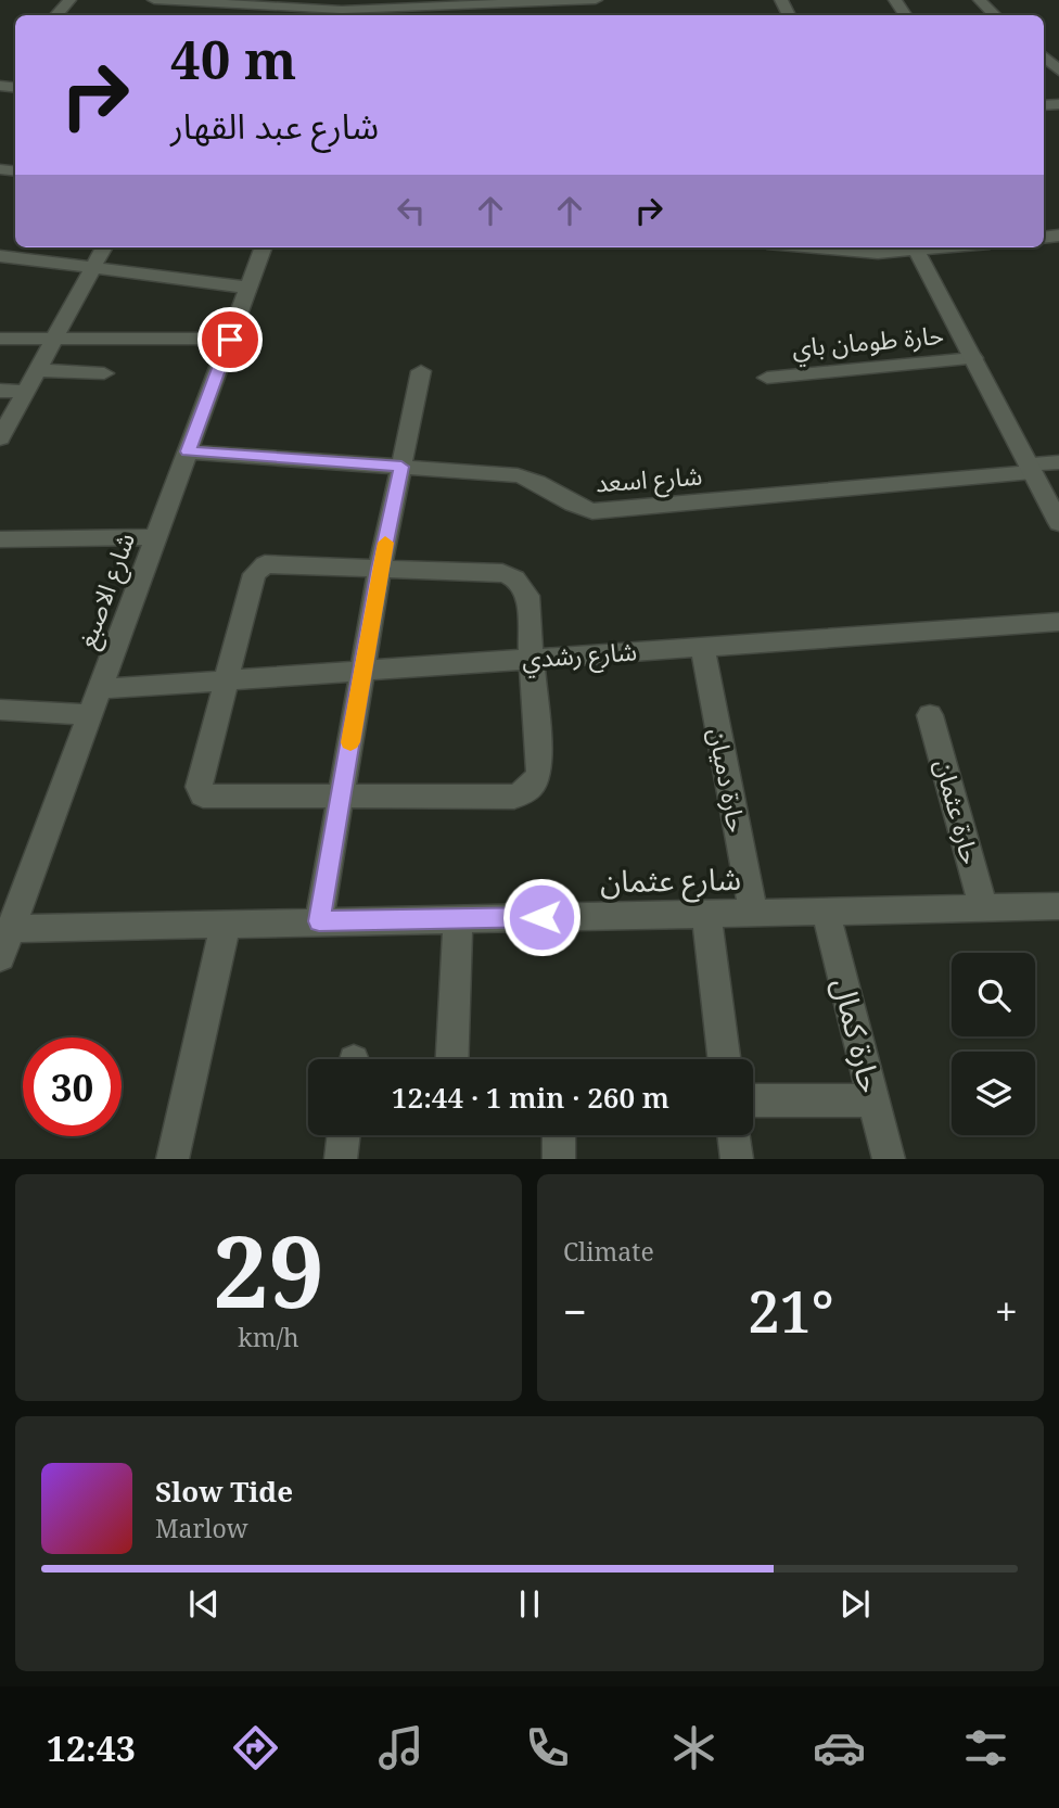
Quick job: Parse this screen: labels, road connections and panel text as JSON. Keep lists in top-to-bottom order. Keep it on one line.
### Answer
{"streets":{"street":["حارة طومان باي","شارع اسعد","شارع الاصبغ","شارع رشدي","حارة دميان","حارة عثمان","شارع عثمان","حارة كمال"]},"crossings":[["شارع اسعد","شارع الاصبغ"],["شارع الاصبغ","شارع رشدي"],["شارع الاصبغ","شارع عثمان"],["شارع رشدي","حارة دميان"],["حارة دميان","شارع عثمان"],["حارة عثمان","شارع عثمان"],["شارع عثمان","حارة كمال"]],"page":{"turn":["40 m","شارع عبد القهار"],"limit":"30","trip":"12:44 · 1 min · 260 m","tile":[["29","km/h"],"Climate"],"heat":["−","21°","+"],"song":["Slow Tide","Marlow"],"tabs":"12:43"}}
